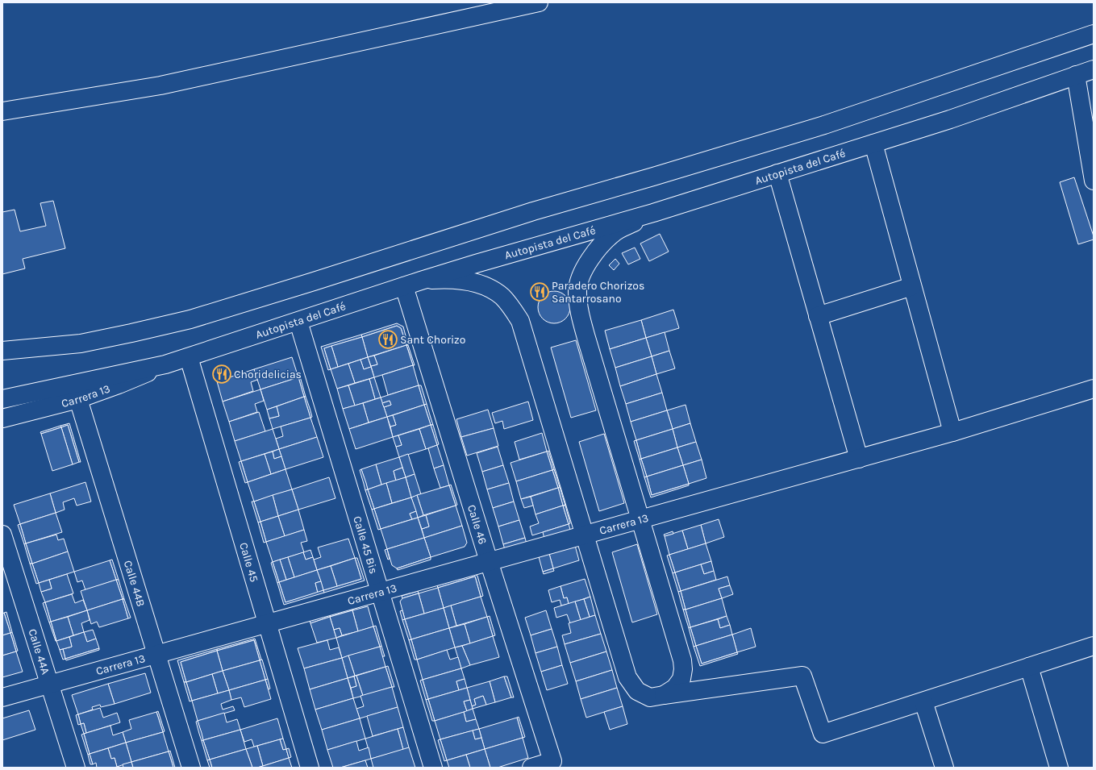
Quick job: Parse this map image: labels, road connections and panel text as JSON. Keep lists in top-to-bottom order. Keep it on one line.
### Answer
{"streets":{"main road":["Autopista del Café","Carrera 13","Calle 46","Calle 45 Bis","Calle 45","Calle 44B","Calle 44A"]},"crossings":[["Autopista del Café","Carrera 13"],["Autopista del Café","Calle 46"],["Autopista del Café","Calle 45 Bis"],["Autopista del Café","Calle 45"],["Carrera 13","Calle 46"],["Carrera 13","Calle 45 Bis"],["Carrera 13","Calle 45"],["Carrera 13","Calle 44B"],["Carrera 13","Calle 44A"]],"places":{"restaurant":["Paradero Chorizos Santarrosano","Sant Chorizo","Choridelicias"]}}
